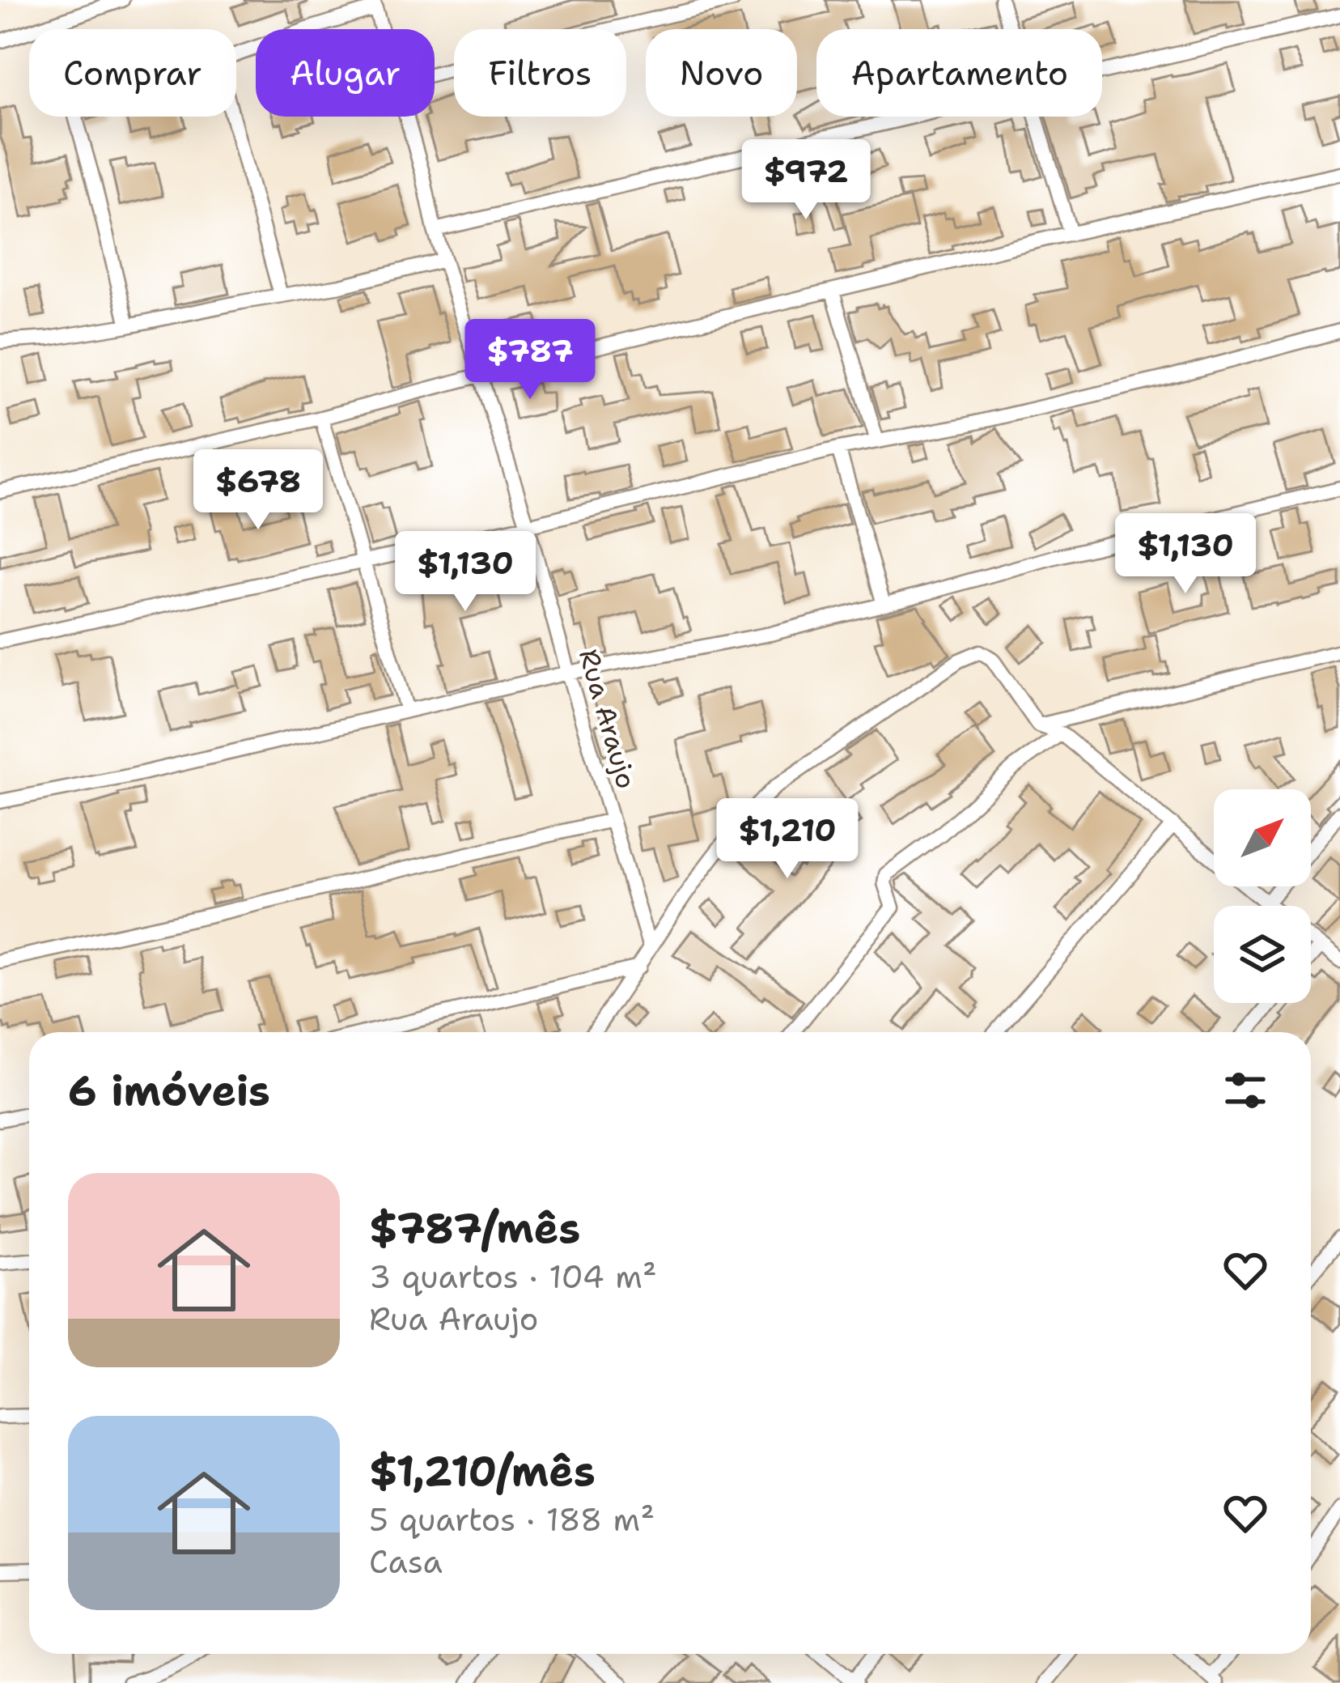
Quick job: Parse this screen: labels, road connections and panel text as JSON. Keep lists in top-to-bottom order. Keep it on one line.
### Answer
{"streets":{"street":["Rua Araujo"]},"north":"top right","page":{"chip":["Comprar","Alugar","Filtros","Novo","Apartamento"],"price":["$972","$787","$678","$1,130","$1,130","$1,210"],"heading":"6 imóveis","list":[{"name":"$787/mês","note":"3 quartos · 104 m² · Rua Araujo"},{"name":"$1,210/mês","note":"5 quartos · 188 m² · Casa"}]}}
